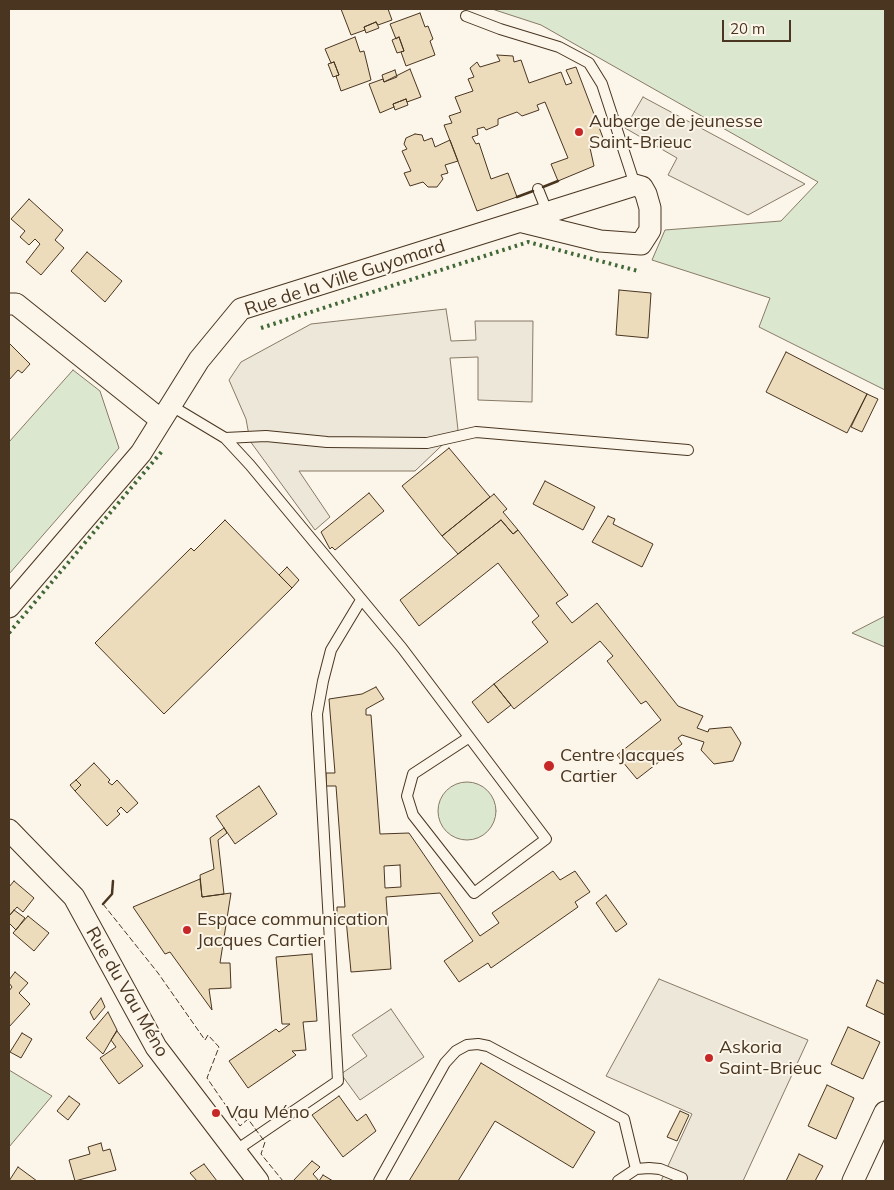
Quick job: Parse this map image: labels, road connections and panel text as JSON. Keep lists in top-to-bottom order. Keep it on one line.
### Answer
{"streets":{"street":["Rue de la Ville Guyomard","Rue du Vau Méno"]},"places":["Auberge de jeunesse Saint-Brieuc","Centre Jacques Cartier","Espace communication Jacques Cartier","Askoria Saint-Brieuc","Vau Méno"],"scale_bar":"20 m"}
